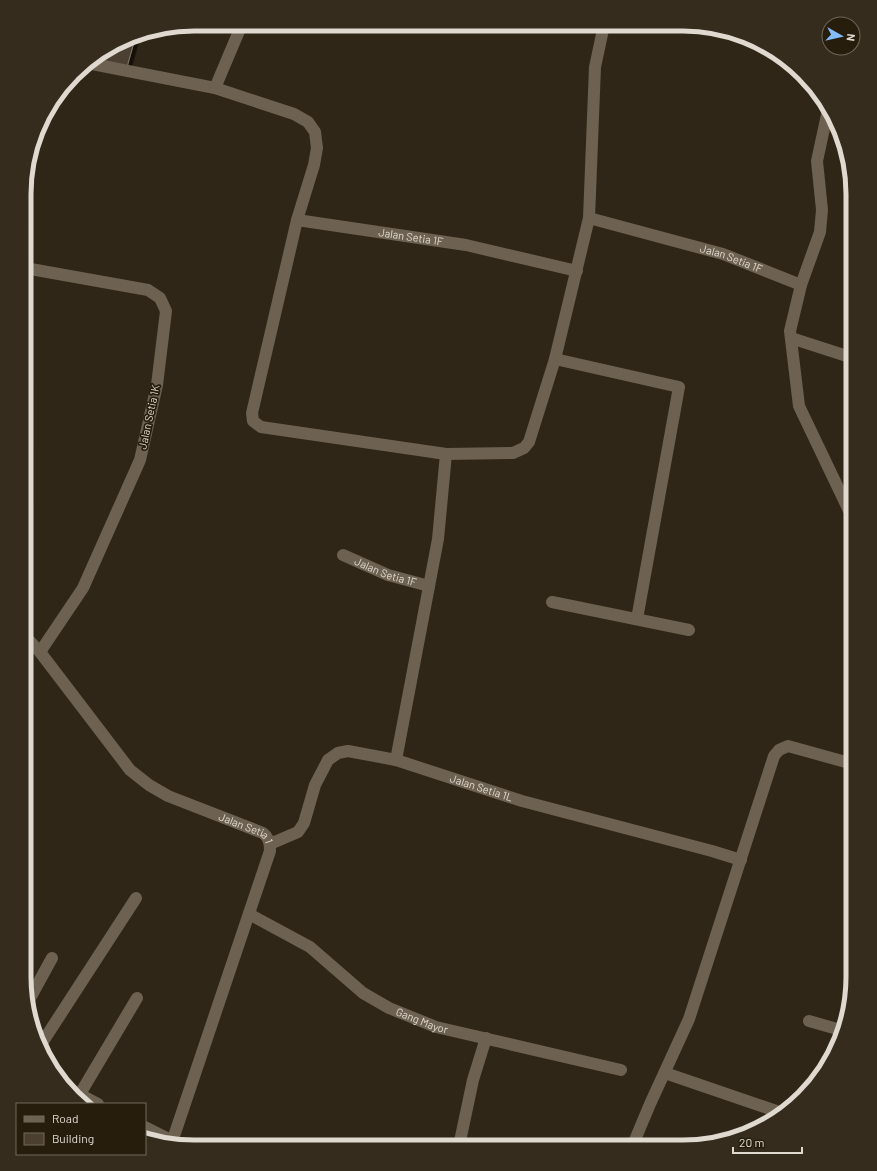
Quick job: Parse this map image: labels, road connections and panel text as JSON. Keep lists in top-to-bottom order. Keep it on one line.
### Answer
{"streets":{"street":["Jalan Setia 1F","Jalan Setia 1K","Jalan Setia 1L","Jalan Setia 1","Gang Mayor"]},"crossings":[["Jalan Setia 1K","Jalan Setia 1"],["Jalan Setia 1L","Jalan Setia 1"],["Jalan Setia 1","Gang Mayor"]],"legend":["Road","Building"],"scale_bar":"20 m","north":"right"}
